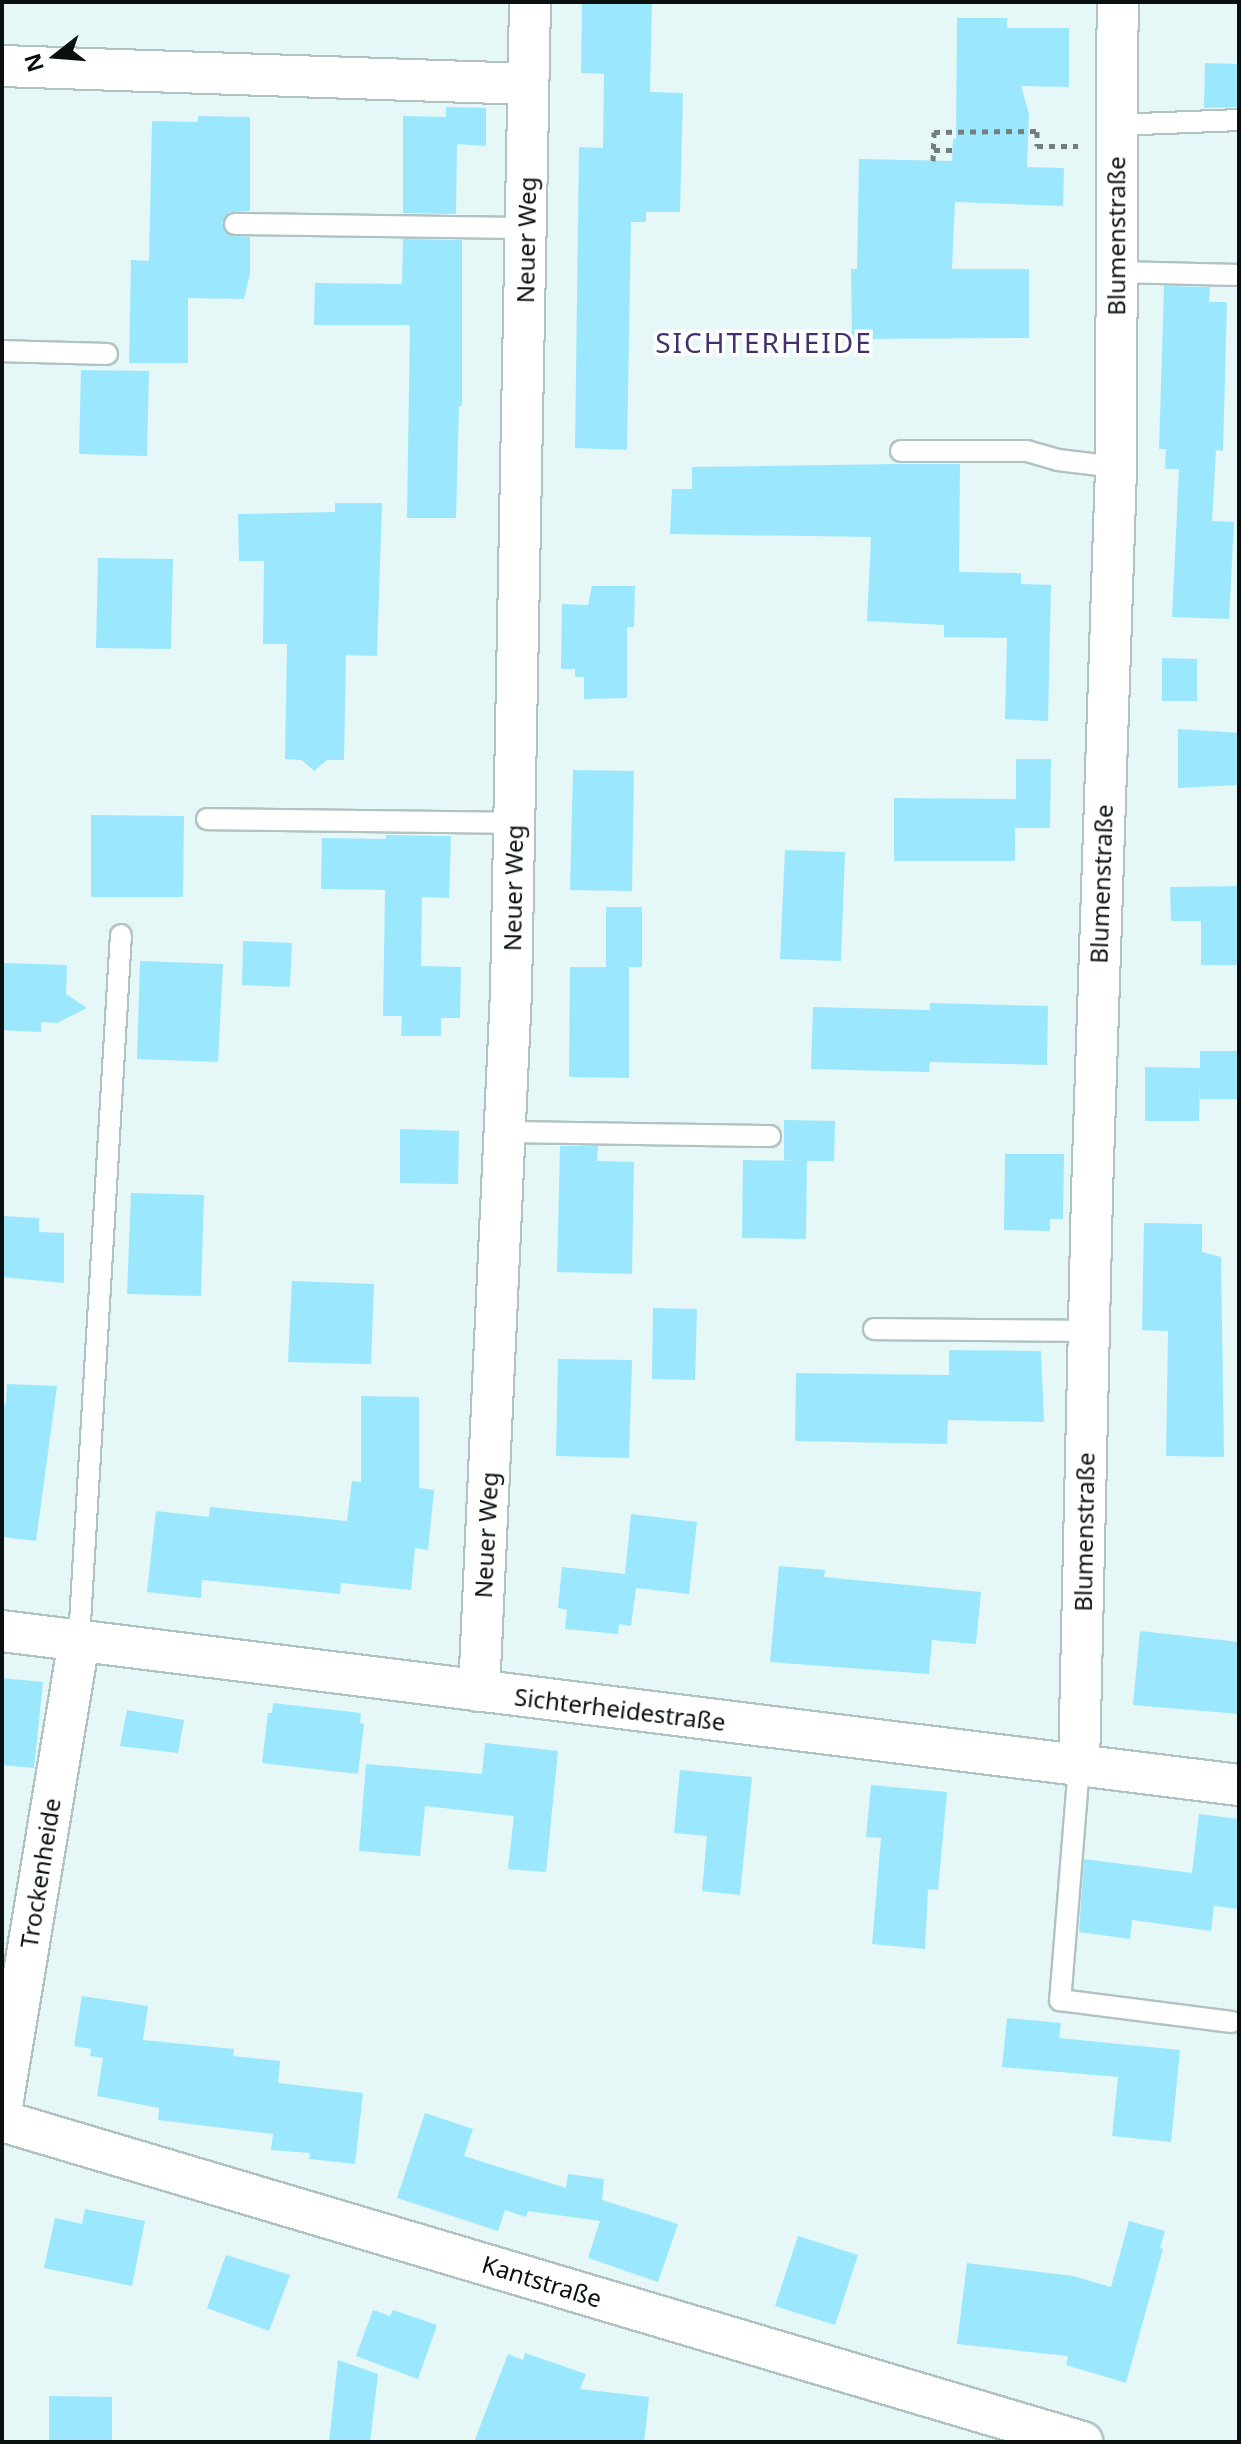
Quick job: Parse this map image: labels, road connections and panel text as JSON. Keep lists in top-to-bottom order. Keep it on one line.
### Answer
{"streets":{"street":["Blumenstraße","Neuer Weg","Sichterheidestraße","Trockenheide","Kantstraße"]},"crossings":[["Blumenstraße","Sichterheidestraße"],["Neuer Weg","Sichterheidestraße"],["Sichterheidestraße","Trockenheide"]],"districts":["SICHTERHEIDE"],"north":"left"}
